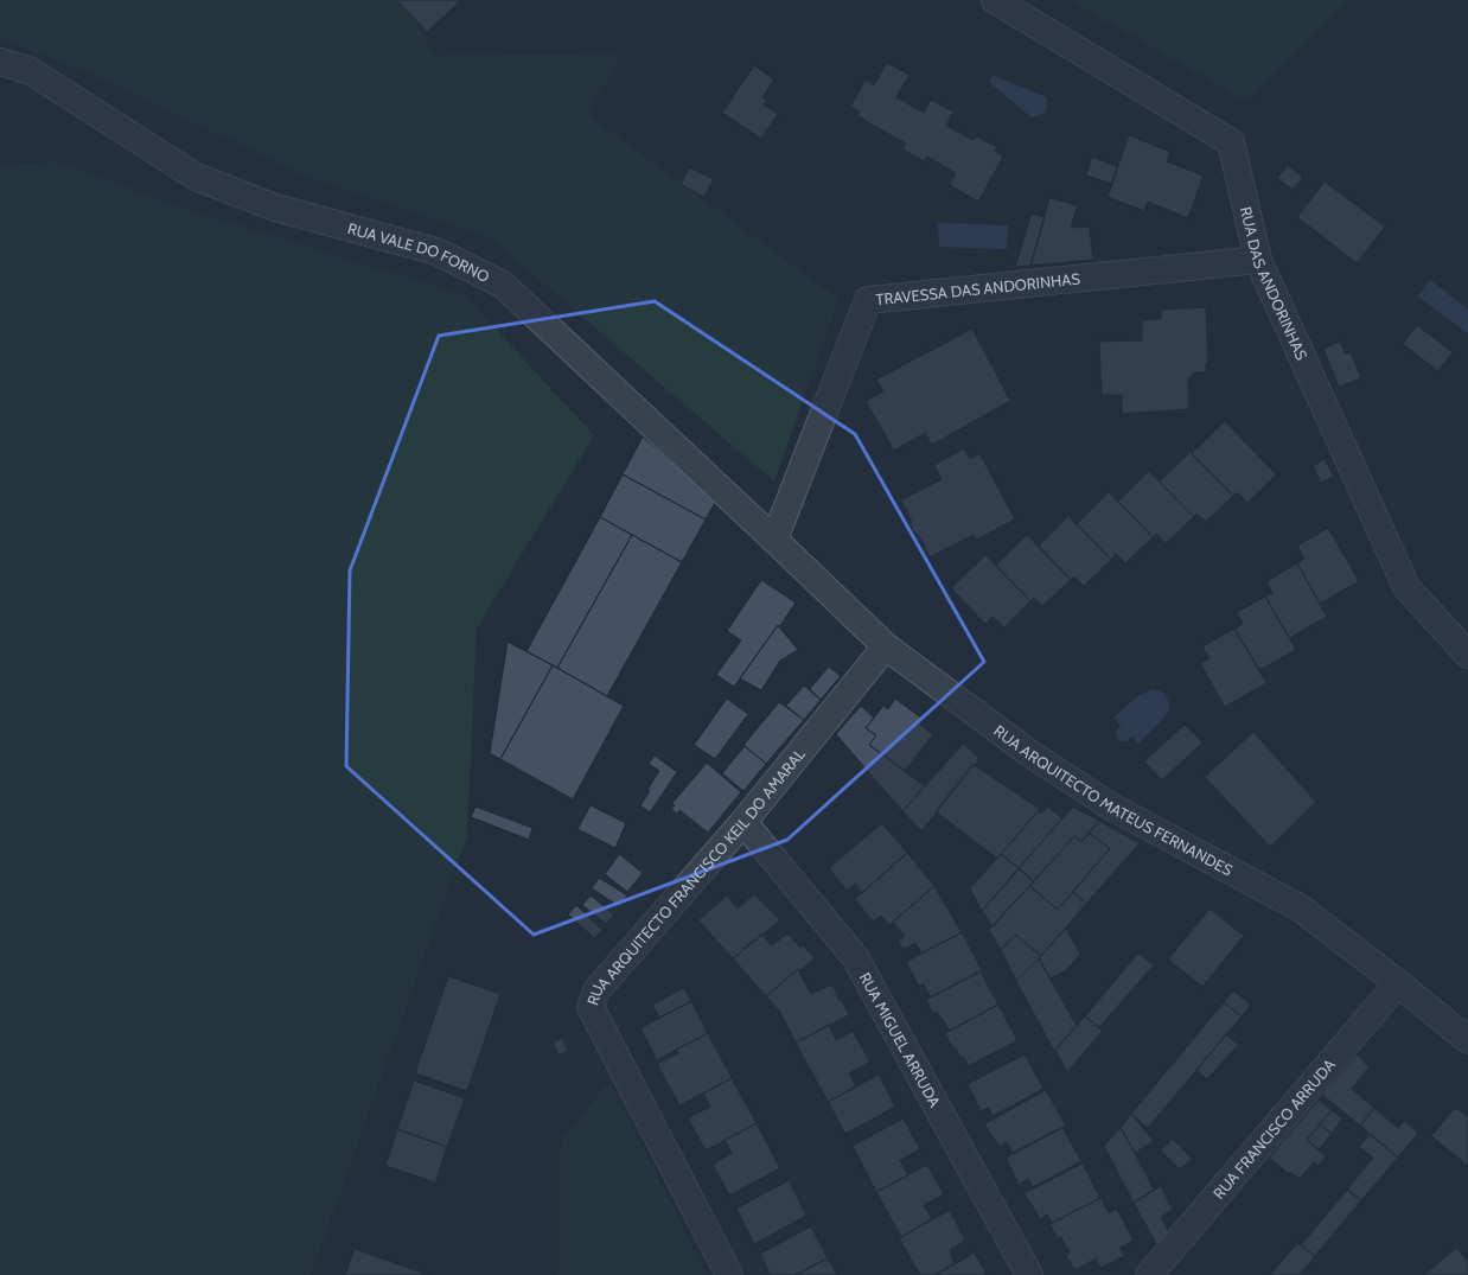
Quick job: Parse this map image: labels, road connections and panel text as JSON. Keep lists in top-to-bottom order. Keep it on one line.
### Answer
{"streets":{"street":["RUA VALE DO FORNO","RUA DAS ANDORINHAS","TRAVESSA DAS ANDORINHAS","RUA ARQUITECTO MATEUS FERNANDES","RUA ARQUITECTO FRANCISCO KEIL DO AMARAL","RUA MIGUEL ARRUDA","RUA FRANCISCO ARRUDA"]},"crossings":[["RUA VALE DO FORNO","TRAVESSA DAS ANDORINHAS"],["RUA VALE DO FORNO","RUA ARQUITECTO MATEUS FERNANDES"],["RUA DAS ANDORINHAS","TRAVESSA DAS ANDORINHAS"],["TRAVESSA DAS ANDORINHAS","RUA ARQUITECTO MATEUS FERNANDES"],["RUA ARQUITECTO MATEUS FERNANDES","RUA ARQUITECTO FRANCISCO KEIL DO AMARAL"],["RUA ARQUITECTO MATEUS FERNANDES","RUA FRANCISCO ARRUDA"],["RUA ARQUITECTO FRANCISCO KEIL DO AMARAL","RUA MIGUEL ARRUDA"]]}
